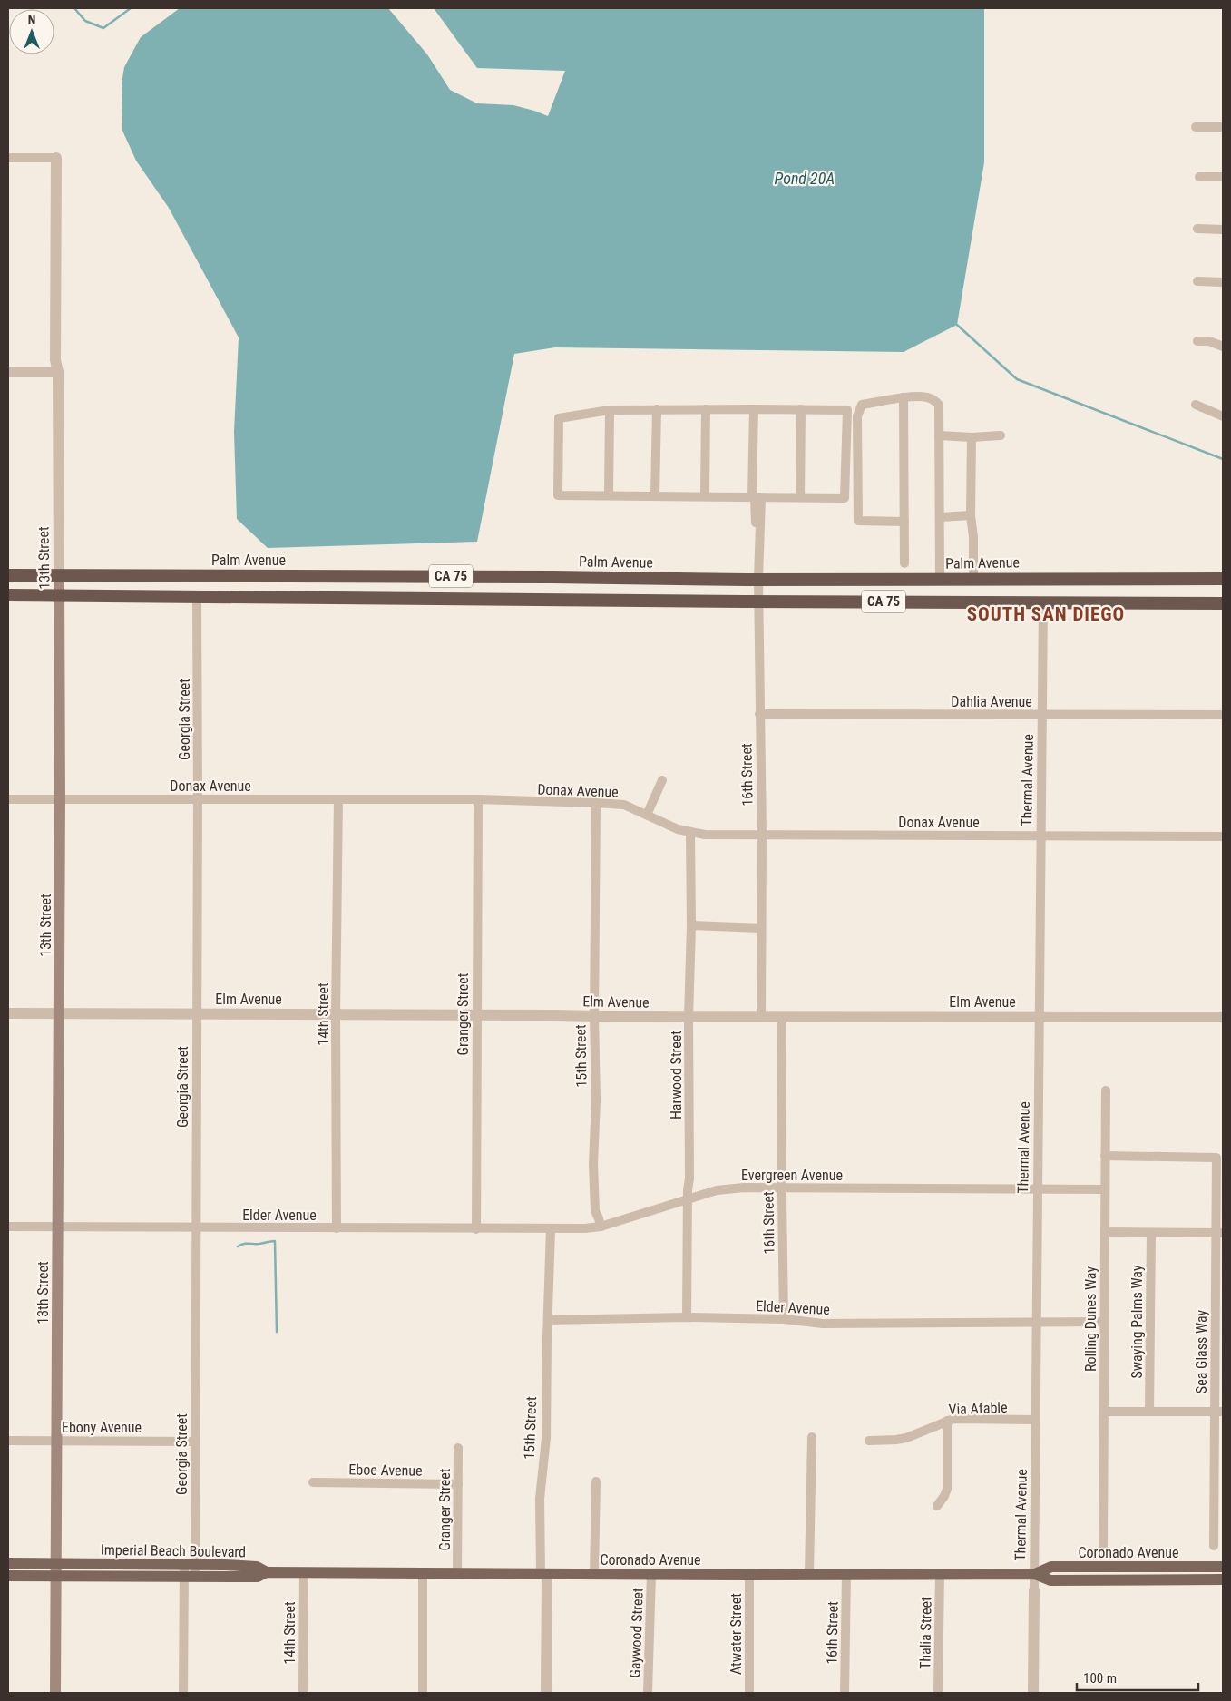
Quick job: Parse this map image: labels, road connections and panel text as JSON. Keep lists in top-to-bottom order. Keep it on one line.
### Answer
{"streets":{"highway":["Palm Avenue","CA 75"],"main road":["13th Street","Imperial Beach Boulevard","Coronado Avenue"],"street":["Dahlia Avenue","Georgia Street","16th Street","Thermal Avenue","Donax Avenue","Elm Avenue","14th Street","Granger Street","15th Street","Harwood Street","Evergreen Avenue","Elder Avenue","Rolling Dunes Way","Swaying Palms Way","Sea Glass Way","Via Afable","Ebony Avenue","Eboe Avenue","Gaywood Street","Thalia Street","Atwater Street"]},"crossings":[["13th Street","Palm Avenue"],["13th Street","CA 75"],["13th Street","Donax Avenue"],["13th Street","Elm Avenue"],["13th Street","Elder Avenue"],["13th Street","Ebony Avenue"],["13th Street","Imperial Beach Boulevard"],["Palm Avenue","16th Street"],["CA 75","Georgia Street"],["CA 75","16th Street"],["CA 75","Thermal Avenue"],["Dahlia Avenue","16th Street"],["Dahlia Avenue","Thermal Avenue"],["Georgia Street","Donax Avenue"],["Georgia Street","Elm Avenue"],["Georgia Street","Elder Avenue"],["Georgia Street","Ebony Avenue"],["Georgia Street","Imperial Beach Boulevard"],["16th Street","Donax Avenue"],["16th Street","Elm Avenue"],["16th Street","Evergreen Avenue"],["16th Street","Elder Avenue"],["16th Street","Coronado Avenue"],["Thermal Avenue","Donax Avenue"],["Thermal Avenue","Elm Avenue"],["Thermal Avenue","Evergreen Avenue"],["Thermal Avenue","Elder Avenue"],["Thermal Avenue","Via Afable"],["Thermal Avenue","Coronado Avenue"],["Donax Avenue","14th Street"],["Donax Avenue","Granger Street"],["Donax Avenue","15th Street"],["Donax Avenue","Harwood Street"],["Elm Avenue","14th Street"],["Elm Avenue","Granger Street"],["Elm Avenue","15th Street"],["Elm Avenue","Harwood Street"],["14th Street","Elder Avenue"],["14th Street","Coronado Avenue"],["Granger Street","Elder Avenue"],["Granger Street","Eboe Avenue"],["Granger Street","Coronado Avenue"],["15th Street","Evergreen Avenue"],["15th Street","Elder Avenue"],["15th Street","Coronado Avenue"],["Harwood Street","Evergreen Avenue"],["Harwood Street","Elder Avenue"],["Evergreen Avenue","Elder Avenue"],["Evergreen Avenue","Rolling Dunes Way"],["Elder Avenue","Rolling Dunes Way"],["Rolling Dunes Way","Sea Glass Way"],["Imperial Beach Boulevard","Coronado Avenue"],["Coronado Avenue","Gaywood Street"],["Coronado Avenue","Thalia Street"],["Coronado Avenue","Atwater Street"]],"districts":["SOUTH SAN DIEGO"],"water":["Pond 20A"],"scale_bar":"100 m","north":"top"}
